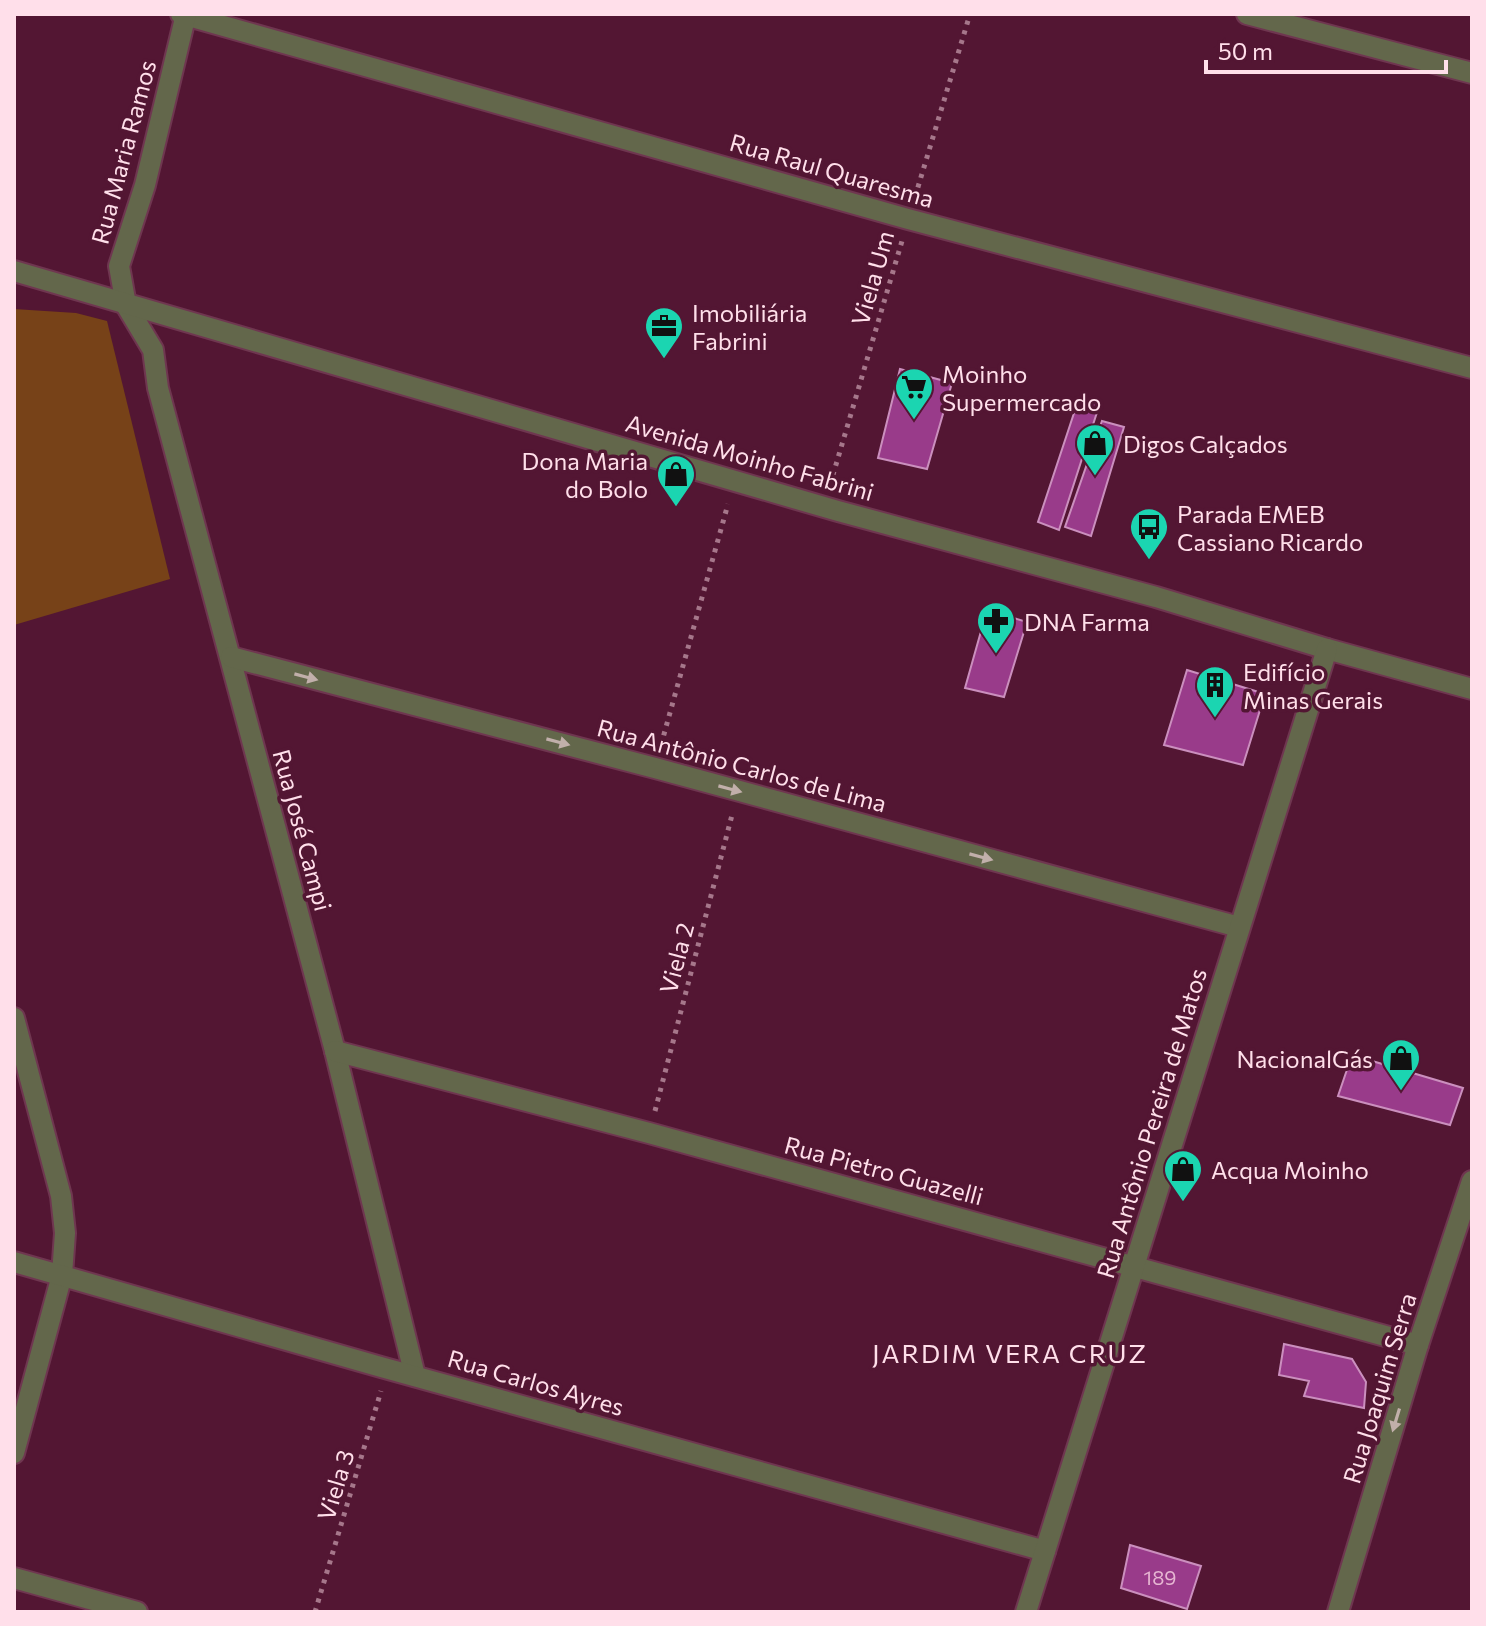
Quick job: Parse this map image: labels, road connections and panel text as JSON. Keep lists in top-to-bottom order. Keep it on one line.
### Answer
{"streets":{"street":["Rua Maria Ramos","Rua Raul Quaresma","Avenida Moinho Fabrini","Rua Antônio Carlos de Lima","Rua José Campi","Rua Antônio Pereira de Matos","Rua Pietro Guazelli","Rua Carlos Ayres","Rua Joaquim Serra"],"path":["Viela Um","Viela 2","Viela 3"]},"crossings":[["Rua Maria Ramos","Rua Raul Quaresma"],["Rua Maria Ramos","Avenida Moinho Fabrini"],["Rua Maria Ramos","Rua José Campi"],["Rua Raul Quaresma","Viela Um"],["Viela Um","Avenida Moinho Fabrini"],["Avenida Moinho Fabrini","Rua José Campi"],["Avenida Moinho Fabrini","Rua Antônio Pereira de Matos"],["Rua Antônio Carlos de Lima","Rua José Campi"],["Rua Antônio Carlos de Lima","Viela 2"],["Rua Antônio Carlos de Lima","Rua Antônio Pereira de Matos"],["Rua José Campi","Rua Pietro Guazelli"],["Rua José Campi","Rua Carlos Ayres"],["Viela 2","Rua Pietro Guazelli"],["Rua Antônio Pereira de Matos","Rua Pietro Guazelli"],["Rua Antônio Pereira de Matos","Rua Carlos Ayres"],["Rua Pietro Guazelli","Rua Joaquim Serra"],["Rua Carlos Ayres","Viela 3"]],"one_way":["Rua Antônio Carlos de Lima","Rua Joaquim Serra"],"districts":["JARDIM VERA CRUZ"],"places":{"office":["Imobiliária Fabrini"],"supermarket":["Moinho Supermercado"],"shop":["Digos Calçados","Dona Maria do Bolo","NacionalGás","Acqua Moinho"],"bus stop":["Parada EMEB Cassiano Ricardo"],"pharmacy":["DNA Farma"],"building":["Edifício Minas Gerais"]},"house_numbers":["189"],"scale_bar":"50 m"}
